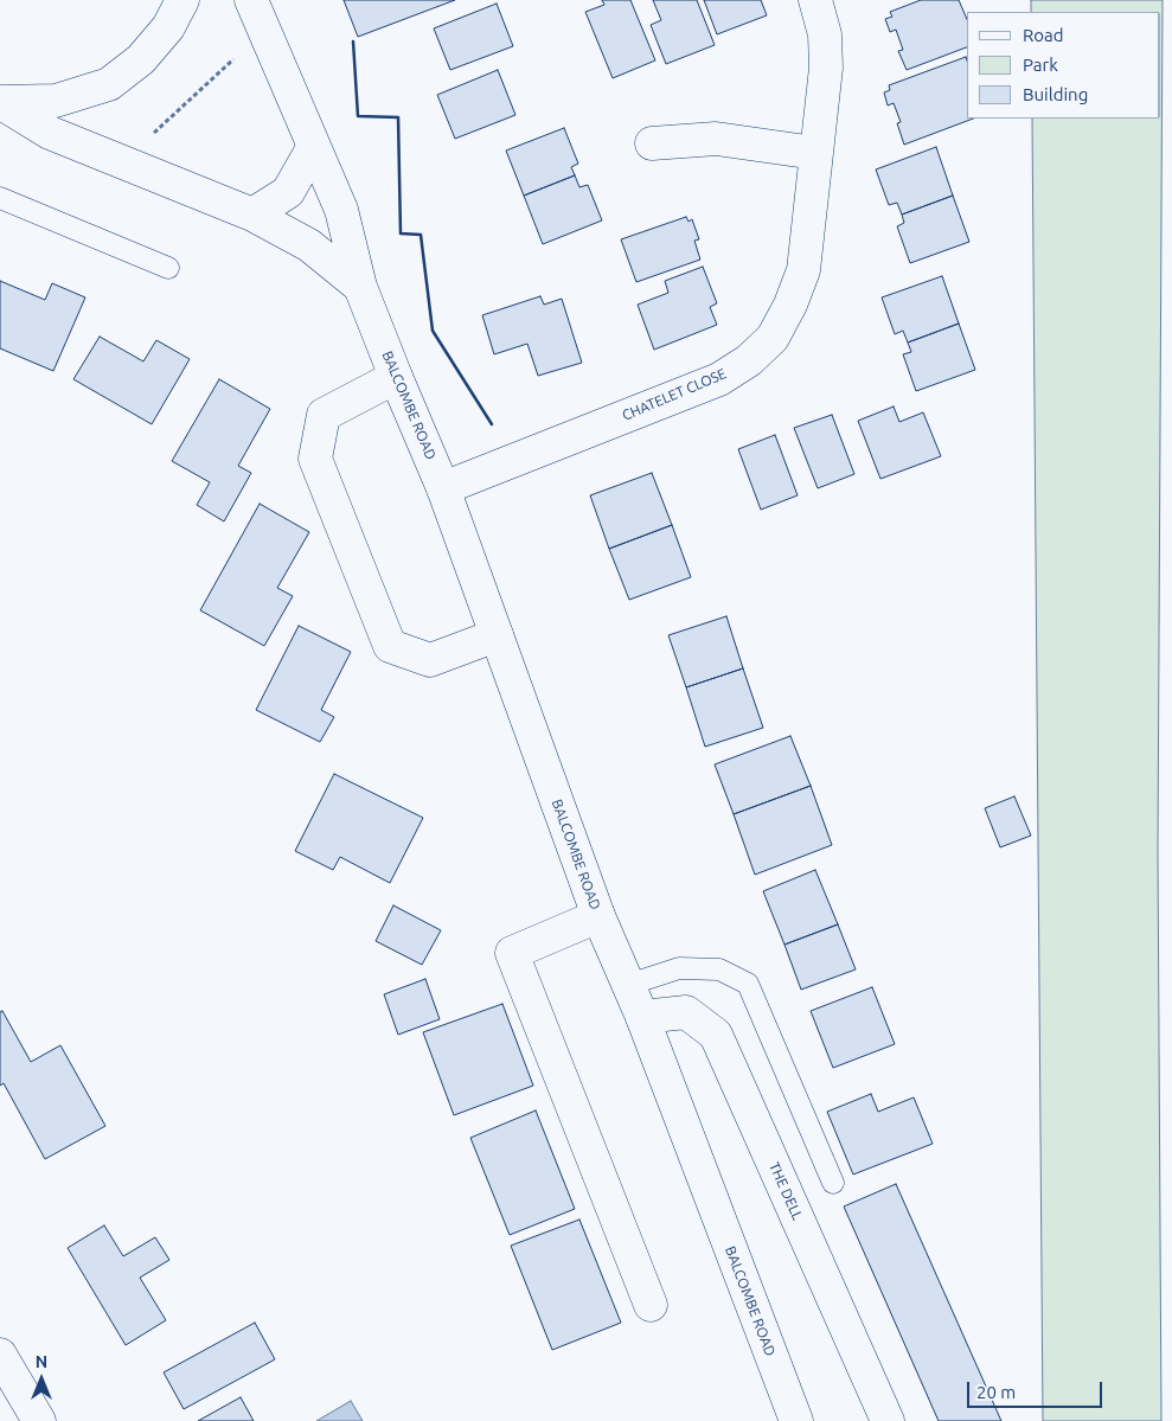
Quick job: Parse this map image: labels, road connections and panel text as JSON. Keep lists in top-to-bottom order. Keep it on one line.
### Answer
{"streets":{"street":["CHATELET CLOSE","BALCOMBE ROAD","THE DELL"]},"crossings":[["CHATELET CLOSE","BALCOMBE ROAD"],["BALCOMBE ROAD","THE DELL"]],"legend":["Road","Park","Building"],"scale_bar":"20 m","north":"top"}
